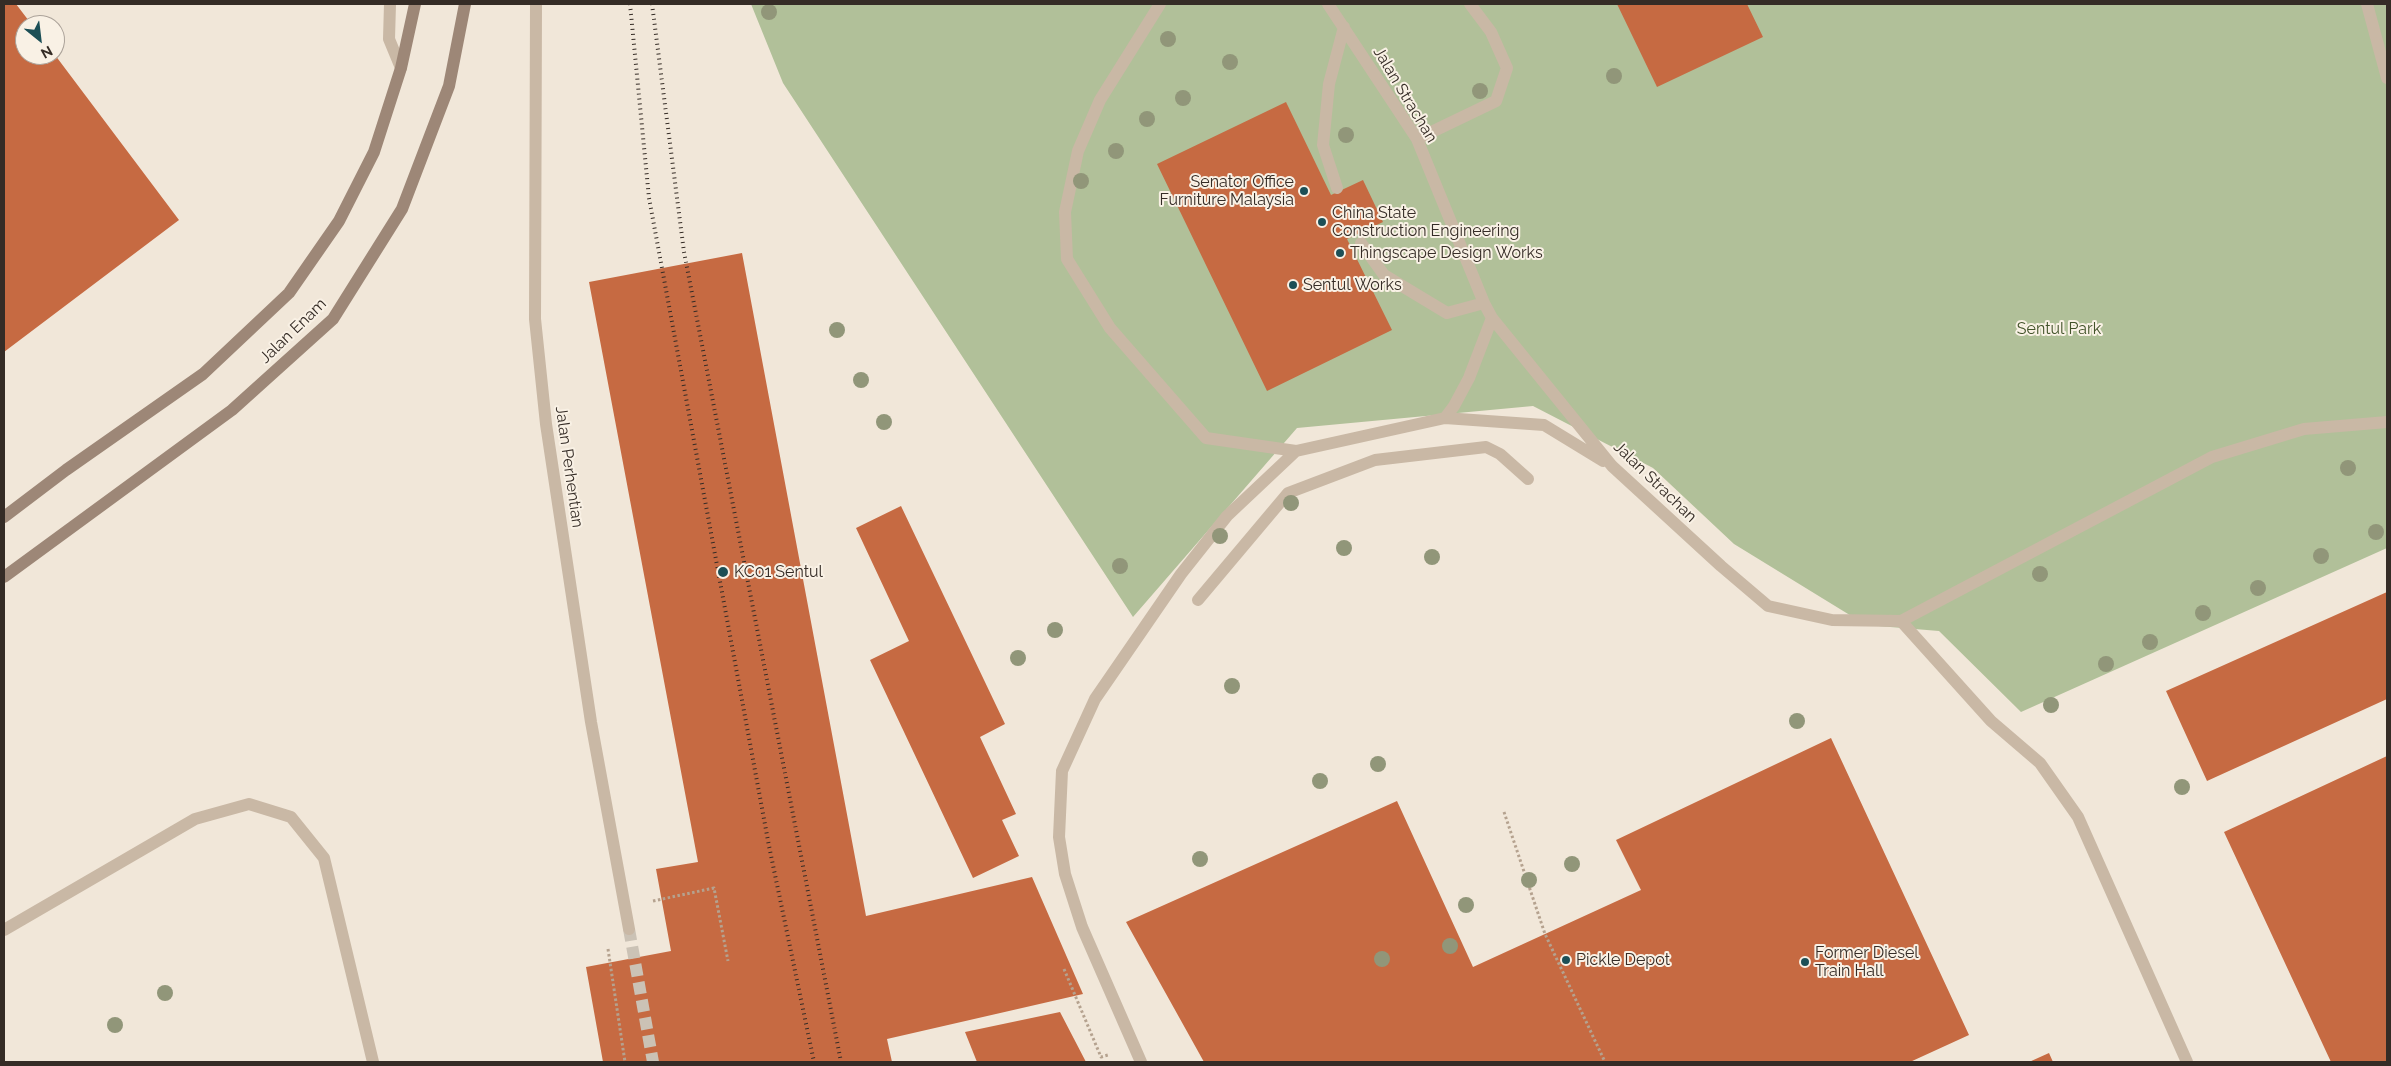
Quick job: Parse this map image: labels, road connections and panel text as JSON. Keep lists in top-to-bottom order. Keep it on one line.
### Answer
{"streets":{"main road":["Jalan Enam"],"street":["Jalan Strachan","Jalan Perhentian"]},"parks":["Sentul Park"],"places":["Senator Office Furniture Malaysia","China State Construction Engineering","Thingscape Design Works","Sentul Works","KC01 Sentul","Pickle Depot","Former Diesel Train Hall"],"north":"bottom right"}
